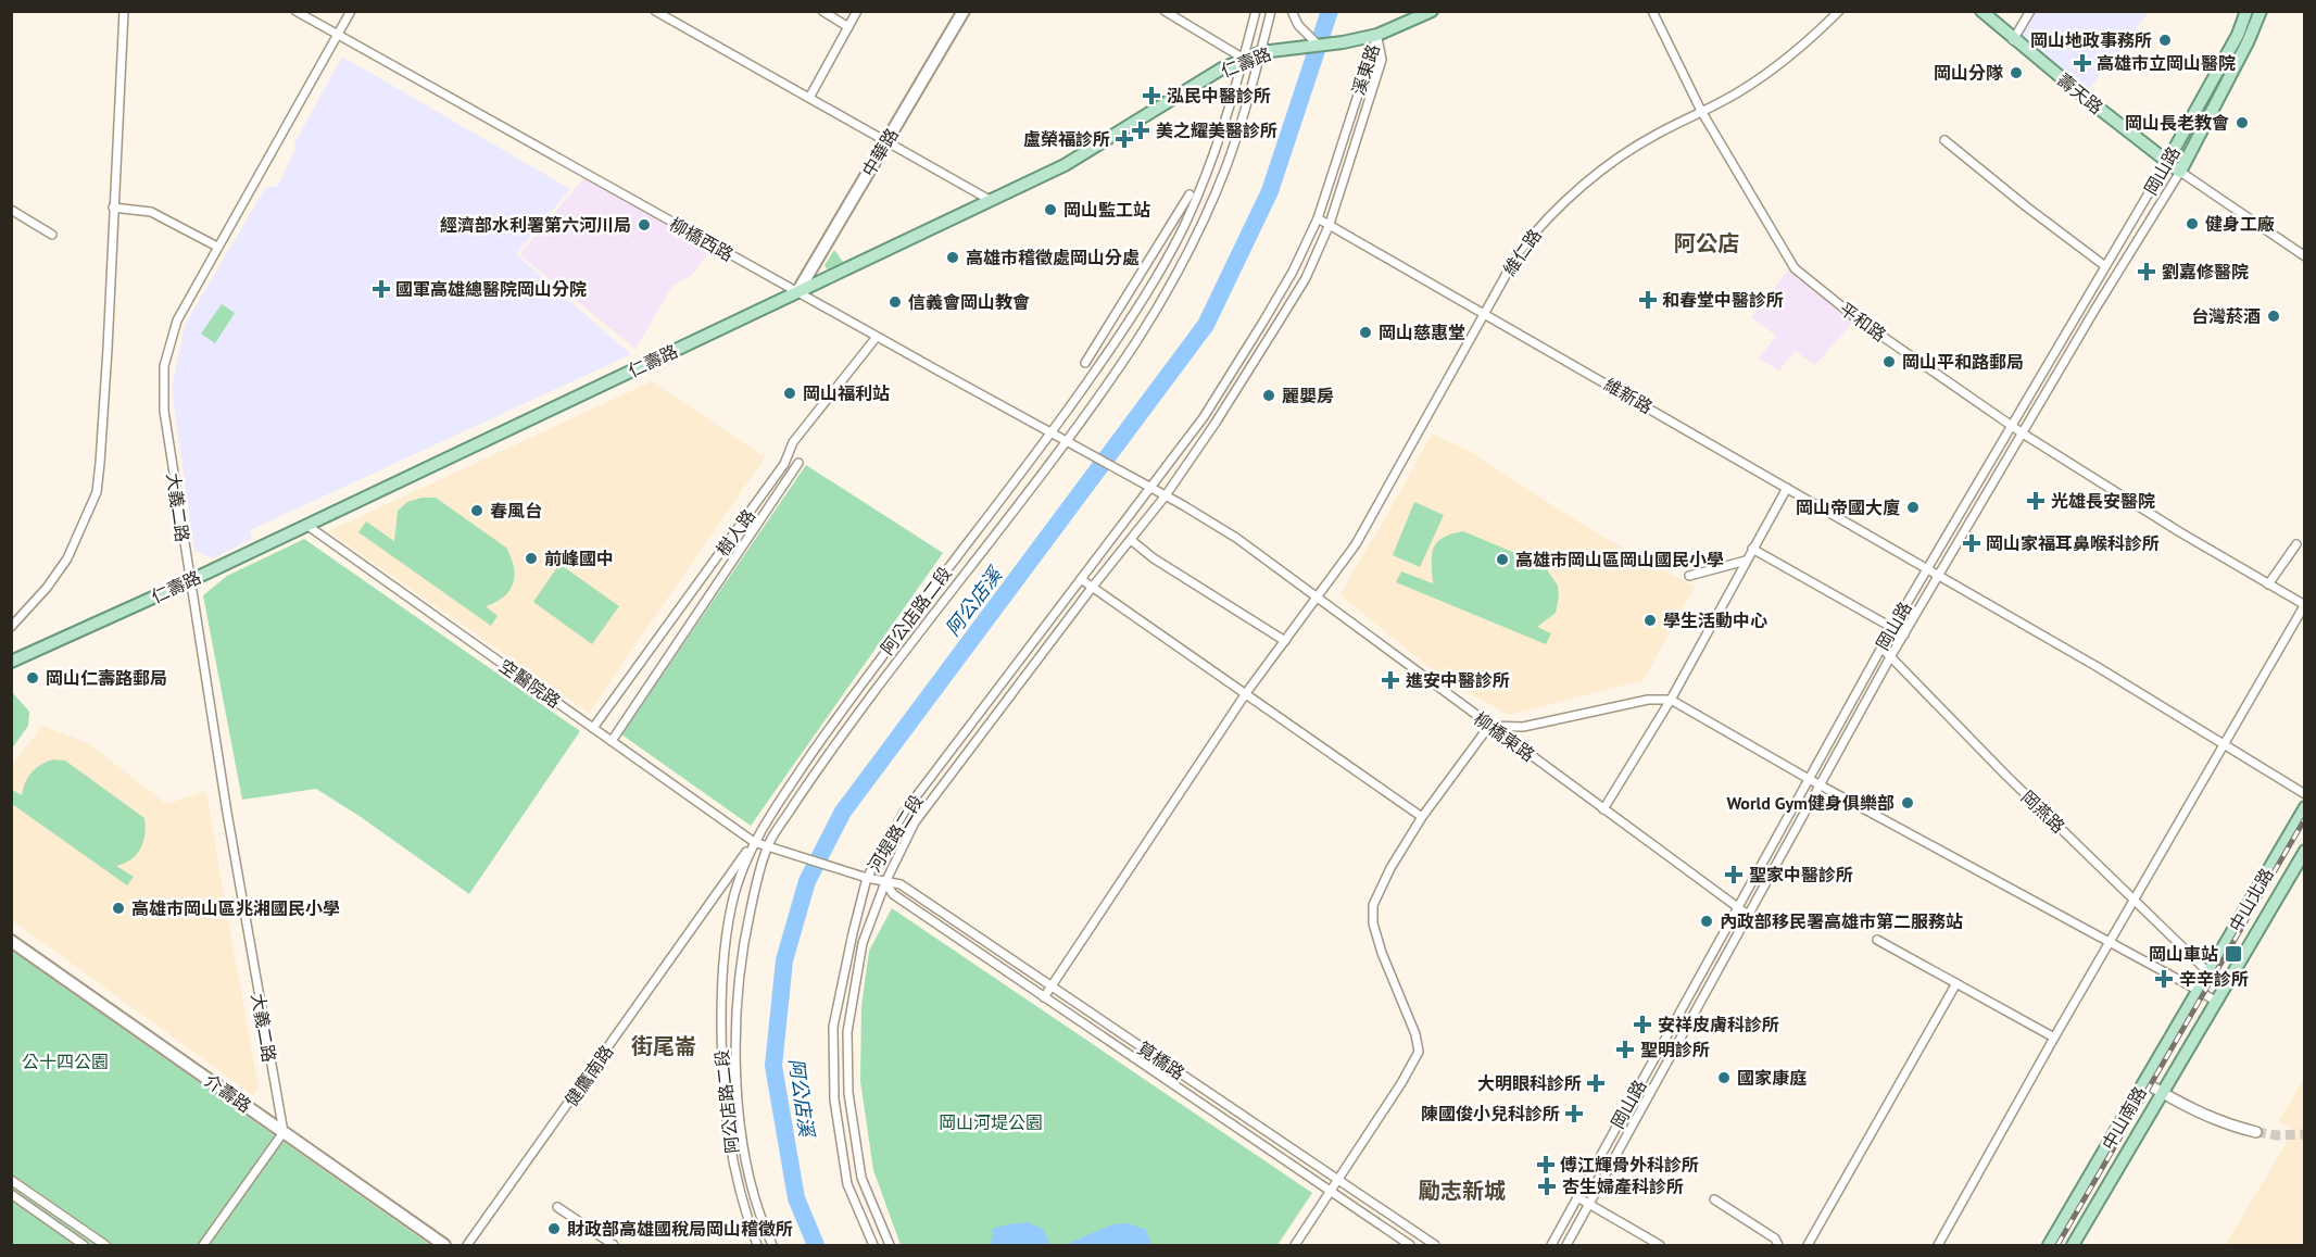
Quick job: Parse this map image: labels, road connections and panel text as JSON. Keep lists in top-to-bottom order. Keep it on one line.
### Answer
{"streets":{"main road":["仁壽路","壽天路","中華路","岡山路","中山北路","介壽路","中山南路"],"street":["溪東路","柳橋西路","維仁路","平和路","維新路","大義二路","樹人路","阿公店路二段","空醫院路","柳橋東路","岡燕路","河堤路二段","筧橋路","健鷹南路"]},"crossings":[["仁壽路","溪東路"],["仁壽路","中華路"],["仁壽路","柳橋西路"],["仁壽路","大義二路"],["仁壽路","阿公店路二段"],["仁壽路","空醫院路"],["溪東路","維新路"],["溪東路","柳橋東路"],["溪東路","河堤路二段"],["壽天路","岡山路"],["中華路","柳橋西路"],["岡山路","平和路"],["岡山路","維新路"],["岡山路","柳橋東路"],["岡山路","岡燕路"],["柳橋西路","大義二路"],["柳橋西路","樹人路"],["柳橋西路","阿公店路二段"],["柳橋西路","柳橋東路"],["維仁路","平和路"],["維仁路","維新路"],["維仁路","柳橋東路"],["維仁路","筧橋路"],["大義二路","介壽路"],["樹人路","空醫院路"],["阿公店路二段","空醫院路"],["阿公店路二段","筧橋路"],["阿公店路二段","健鷹南路"],["空醫院路","筧橋路"],["空醫院路","健鷹南路"],["柳橋東路","河堤路二段"],["岡燕路","中山北路"],["河堤路二段","筧橋路"],["中山北路","中山南路"]],"districts":["阿公店","街尾崙","勵志新城"],"water":["阿公店溪"],"parks":["公十四公園","岡山河堤公園"],"places":{"other":["岡山地政事務所","岡山分隊","岡山長老教會","岡山監工站","健身工廠","經濟部水利署第六河川局","高雄市稽徵處岡山分處","信義會岡山教會","台灣菸酒","岡山慈惠堂","岡山平和路郵局","岡山福利站","麗嬰房","岡山帝國大廈","春風台","前峰國中","高雄市岡山區岡山國民小學","學生活動中心","岡山仁壽路郵局","World Gym健身俱樂部","高雄市岡山區兆湘國民小學","內政部移民署高雄市第二服務站","國家康庭","財政部高雄國稅局岡山稽徵所"],"health":["高雄市立岡山醫院","泓民中醫診所","美之耀美醫診所","盧榮福診所","劉嘉修醫院","國軍高雄總醫院岡山分院","和春堂中醫診所","光雄長安醫院","岡山家福耳鼻喉科診所","進安中醫診所","聖家中醫診所","辛辛診所","安祥皮膚科診所","聖明診所","大明眼科診所","陳國俊小兒科診所","傅江輝骨外科診所","杏生婦產科診所"],"transit":["岡山車站"]}}
